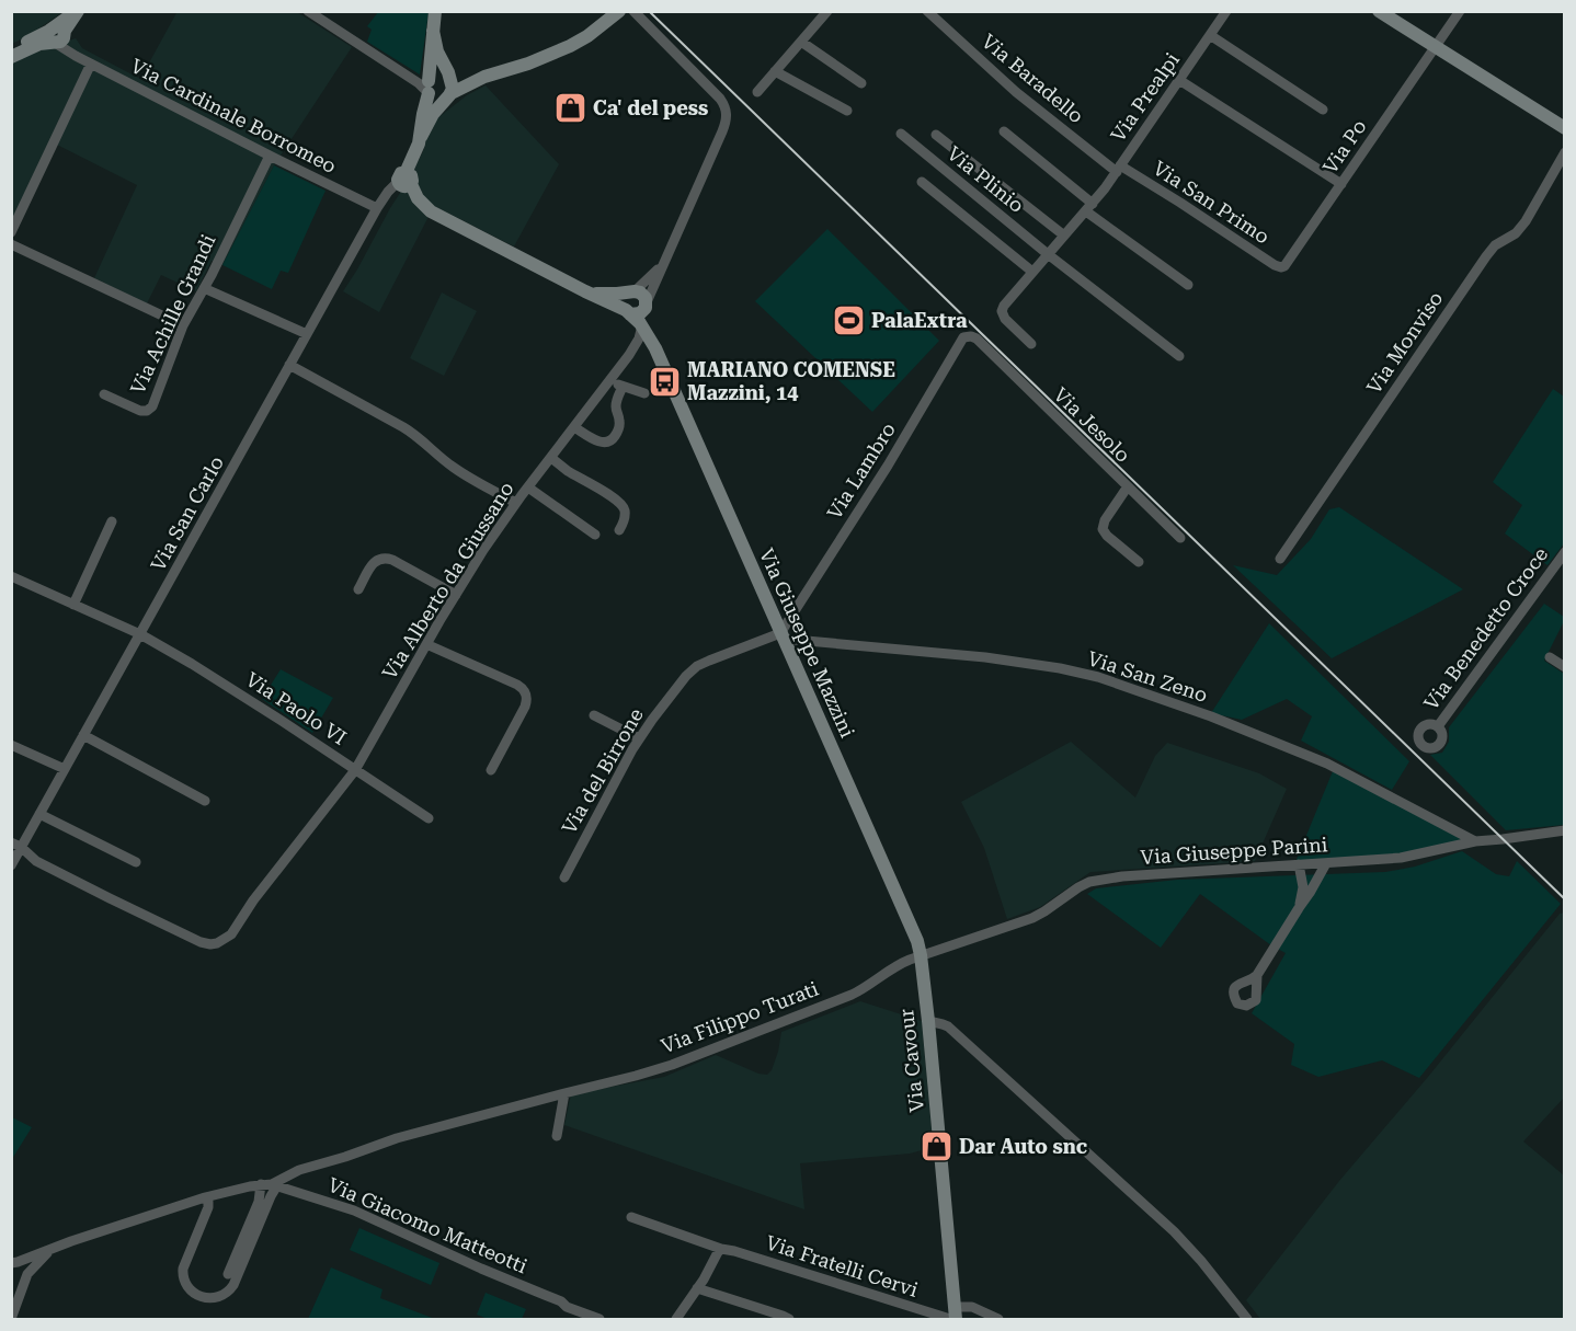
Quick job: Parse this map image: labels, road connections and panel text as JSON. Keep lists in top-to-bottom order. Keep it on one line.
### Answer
{"streets":{"street":["Via Baradello","Via Prealpi","Via Cardinale Borromeo","Via Po","Via Plinio","Via San Primo","Via Achille Grandi","Via Monviso","Via Jesolo","Via Lambro","Via San Carlo","Via Alberto da Giussano","Via Benedetto Croce","Via Giuseppe Mazzini","Via San Zeno","Via Paolo VI","Via del Birrone","Via Giuseppe Parini","Via Filippo Turati","Via Cavour","Via Giacomo Matteotti","Via Fratelli Cervi"]},"crossings":[["Via Baradello","Via Prealpi"],["Via Baradello","Via San Primo"],["Via Prealpi","Via Plinio"],["Via Prealpi","Via San Primo"],["Via Cardinale Borromeo","Via Achille Grandi"],["Via Cardinale Borromeo","Via San Carlo"],["Via Po","Via San Primo"],["Via Jesolo","Via Lambro"],["Via Lambro","Via Giuseppe Mazzini"],["Via Lambro","Via San Zeno"],["Via Lambro","Via del Birrone"],["Via San Carlo","Via Alberto da Giussano"],["Via San Carlo","Via Paolo VI"],["Via Alberto da Giussano","Via Giuseppe Mazzini"],["Via Alberto da Giussano","Via Paolo VI"],["Via Giuseppe Mazzini","Via San Zeno"],["Via Giuseppe Mazzini","Via del Birrone"],["Via Giuseppe Mazzini","Via Giuseppe Parini"],["Via Giuseppe Mazzini","Via Filippo Turati"],["Via Giuseppe Mazzini","Via Cavour"],["Via San Zeno","Via del Birrone"],["Via San Zeno","Via Giuseppe Parini"],["Via Giuseppe Parini","Via Filippo Turati"],["Via Giuseppe Parini","Via Cavour"],["Via Filippo Turati","Via Cavour"],["Via Filippo Turati","Via Giacomo Matteotti"],["Via Cavour","Via Fratelli Cervi"]],"places":{"shop":["Ca' del pess","Dar Auto snc"],"sports":["PalaExtra"],"bus stop":["MARIANO COMENSE Mazzini, 14"]}}
